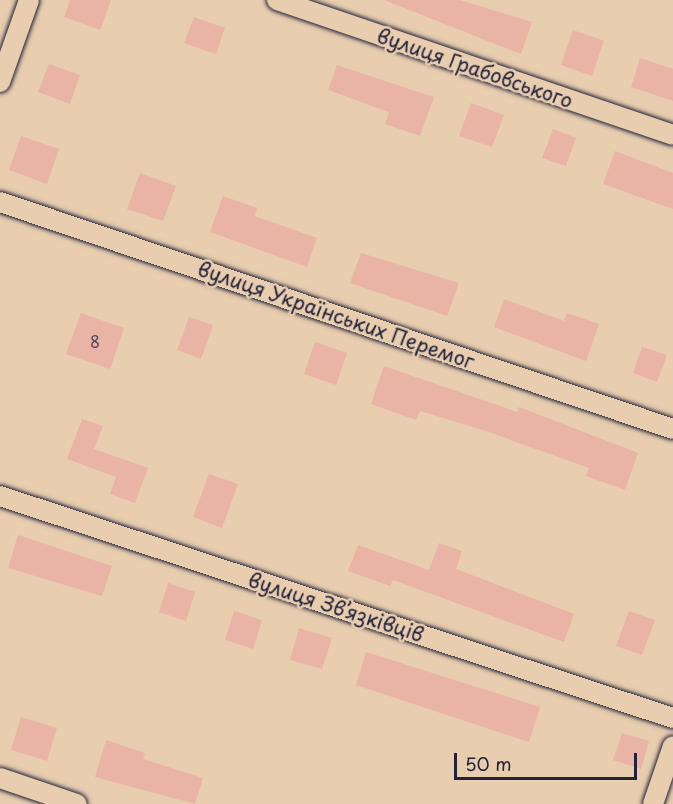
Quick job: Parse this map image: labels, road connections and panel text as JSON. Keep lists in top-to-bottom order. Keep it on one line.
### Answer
{"streets":{"street":["вулиця Грабовського","вулиця Українських Перемог","вулиця Звʼязківців"]},"house_numbers":["8"],"scale_bar":"50 m"}
